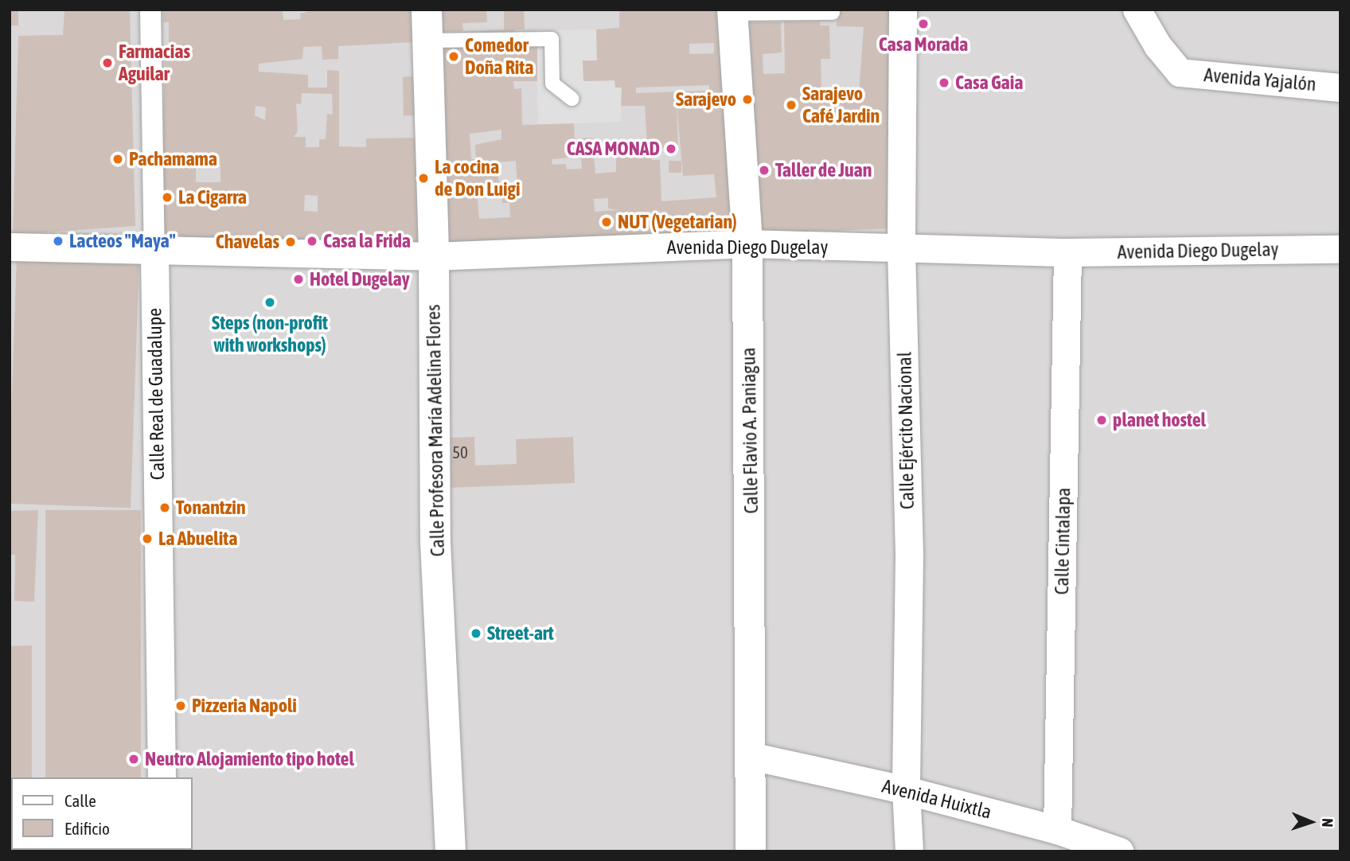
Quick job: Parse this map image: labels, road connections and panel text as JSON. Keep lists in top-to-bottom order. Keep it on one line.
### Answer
{"streets":{"street":["Avenida Yajalón","Avenida Diego Dugelay","Calle Real de Guadalupe","Calle Profesora María Adelina Flores","Calle Flavio A. Paniagua","Calle Ejército Nacional","Calle Cintalapa","Avenida Huixtla"]},"crossings":[["Avenida Diego Dugelay","Calle Real de Guadalupe"],["Avenida Diego Dugelay","Calle Profesora María Adelina Flores"],["Avenida Diego Dugelay","Calle Flavio A. Paniagua"],["Avenida Diego Dugelay","Calle Ejército Nacional"],["Avenida Diego Dugelay","Calle Cintalapa"],["Calle Flavio A. Paniagua","Avenida Huixtla"],["Calle Ejército Nacional","Avenida Huixtla"],["Calle Cintalapa","Avenida Huixtla"]],"places":["Casa Morada","Comedor Doña Rita","Farmacias Aguilar","Casa Gaia","Sarajevo","Sarajevo Café Jardin","CASA MONAD","Pachamama","Taller de Juan","La cocina de Don Luigi","La Cigarra","NUT (Vegetarian)","Lacteos \"Maya\"","Casa la Frida","Chavelas","Hotel Dugelay","Steps (non-profit with workshops)","planet hostel","Tonantzin","La Abuelita","Street-art","Pizzeria Napoli","Neutro Alojamiento tipo hotel"],"house_numbers":["50"],"legend":["Calle","Edificio"],"north":"right"}
